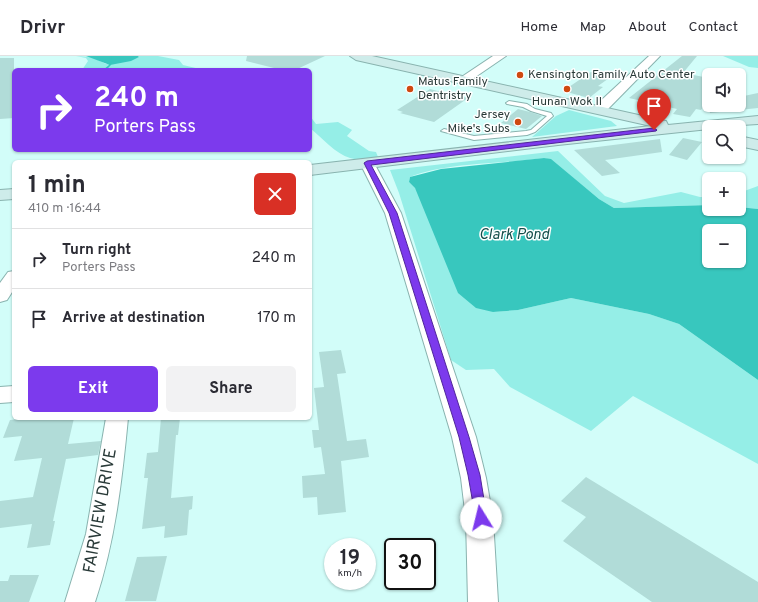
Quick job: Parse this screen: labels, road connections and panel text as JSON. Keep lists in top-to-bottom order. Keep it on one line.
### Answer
{"streets":{"street":["FAIRVIEW DRIVE"]},"water":["Clark Pond"],"places":["Kensington Family Auto Center","Matus Family Dentristry","Hunan Wok II","Jersey Mike's Subs"],"page":{"header":"Drivr","nav":["Home","Map","About","Contact"],"map_buttons":["+","−"],"turn":["240 m","Porters Pass"],"heading":["1 min","410 m · 16:44"],"list":[{"name":"Turn right","note":"Porters Pass","value":"240 m"},{"name":"Arrive at destination","value":"170 m"}],"buttons":["Exit","Share"],"speed":"19 km/h","limit":"30"}}
